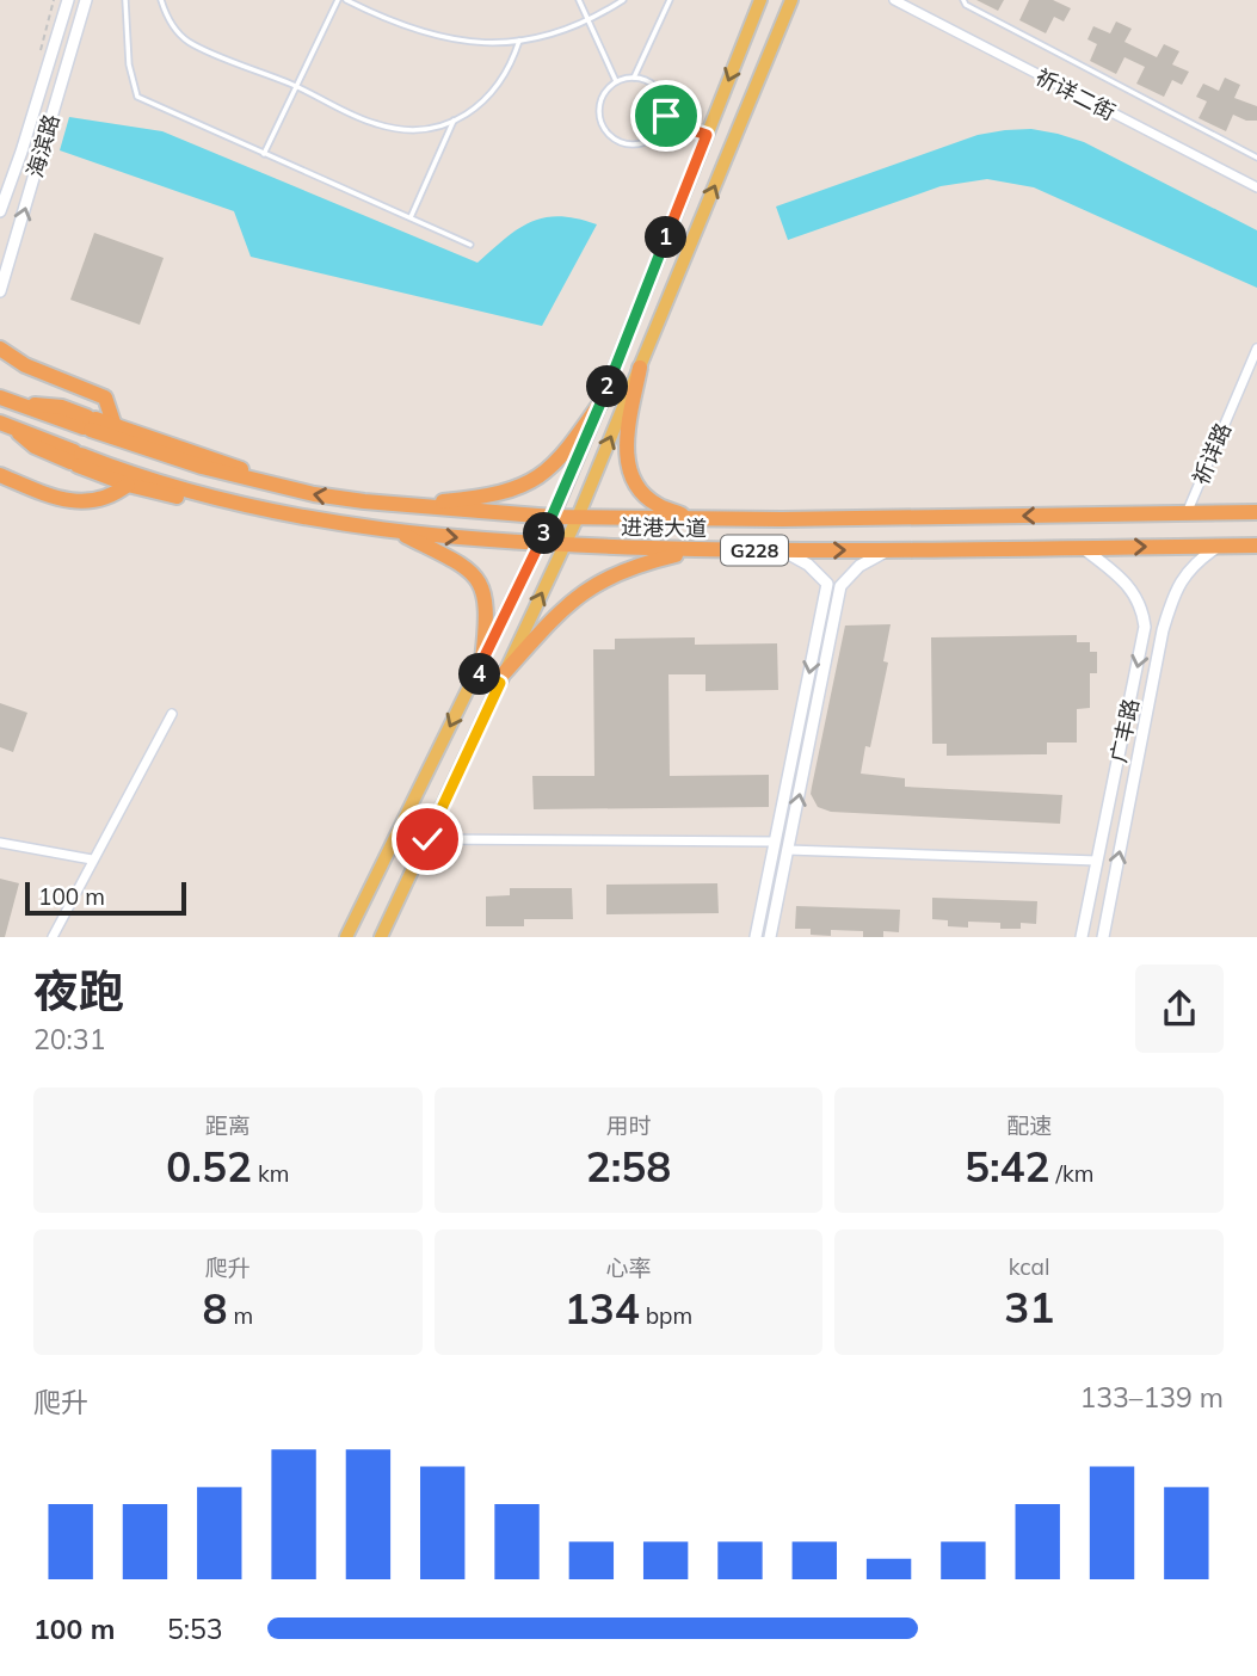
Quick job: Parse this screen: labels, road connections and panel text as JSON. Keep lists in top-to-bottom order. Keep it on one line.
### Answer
{"streets":{"highway":["进港大道","G228"],"street":["祈详二街","海滨路","祈详路","广丰路"]},"crossings":[["祈详路","进港大道"],["进港大道","广丰路"]],"scale_bar":"100 m","page":{"pins":["1","2","3","4"],"scale":"100 m","heading":["夜跑","20:31"],"stats":[["距离","0.52 km"],["用时","2:58"],["配速","5:42 /km"],["爬升","8 m"],["心率","134 bpm"],["kcal","31"]],"chart":["爬升","133–139 m"],"list":[{"name":"100 m","note":"5:53"}]}}
